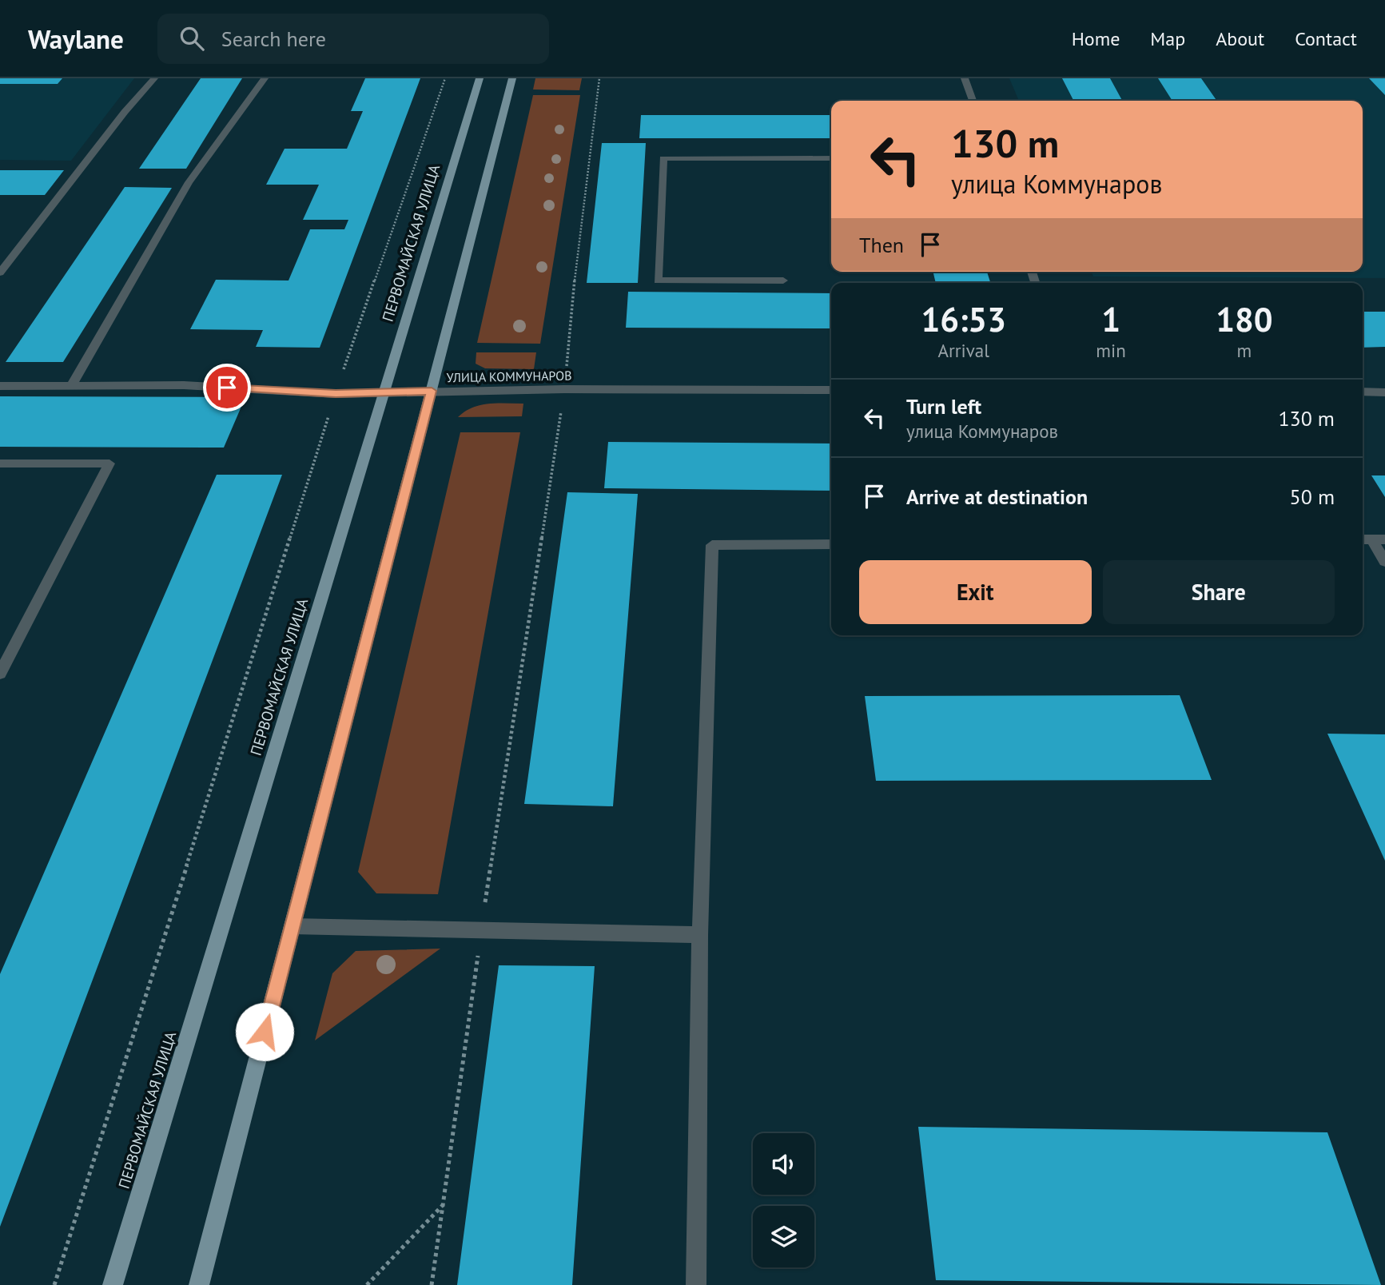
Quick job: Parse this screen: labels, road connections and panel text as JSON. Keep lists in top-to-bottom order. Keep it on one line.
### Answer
{"streets":{"main road":["ПЕРВОМАЙСКАЯ УЛИЦА"],"street":["УЛИЦА КОММУНАРОВ"]},"crossings":[["ПЕРВОМАЙСКАЯ УЛИЦА","УЛИЦА КОММУНАРОВ"]],"page":{"header":"Waylane","search":"Search here","nav":["Home","Map","About","Contact"],"turn":["130 m","улица Коммунаров"],"then":"Then","eta":["16:53","Arrival","1","min","180","m"],"list":[{"name":"Turn left","note":"улица Коммунаров","value":"130 m"},{"name":"Arrive at destination","value":"50 m"}],"buttons":["Exit","Share"]}}
